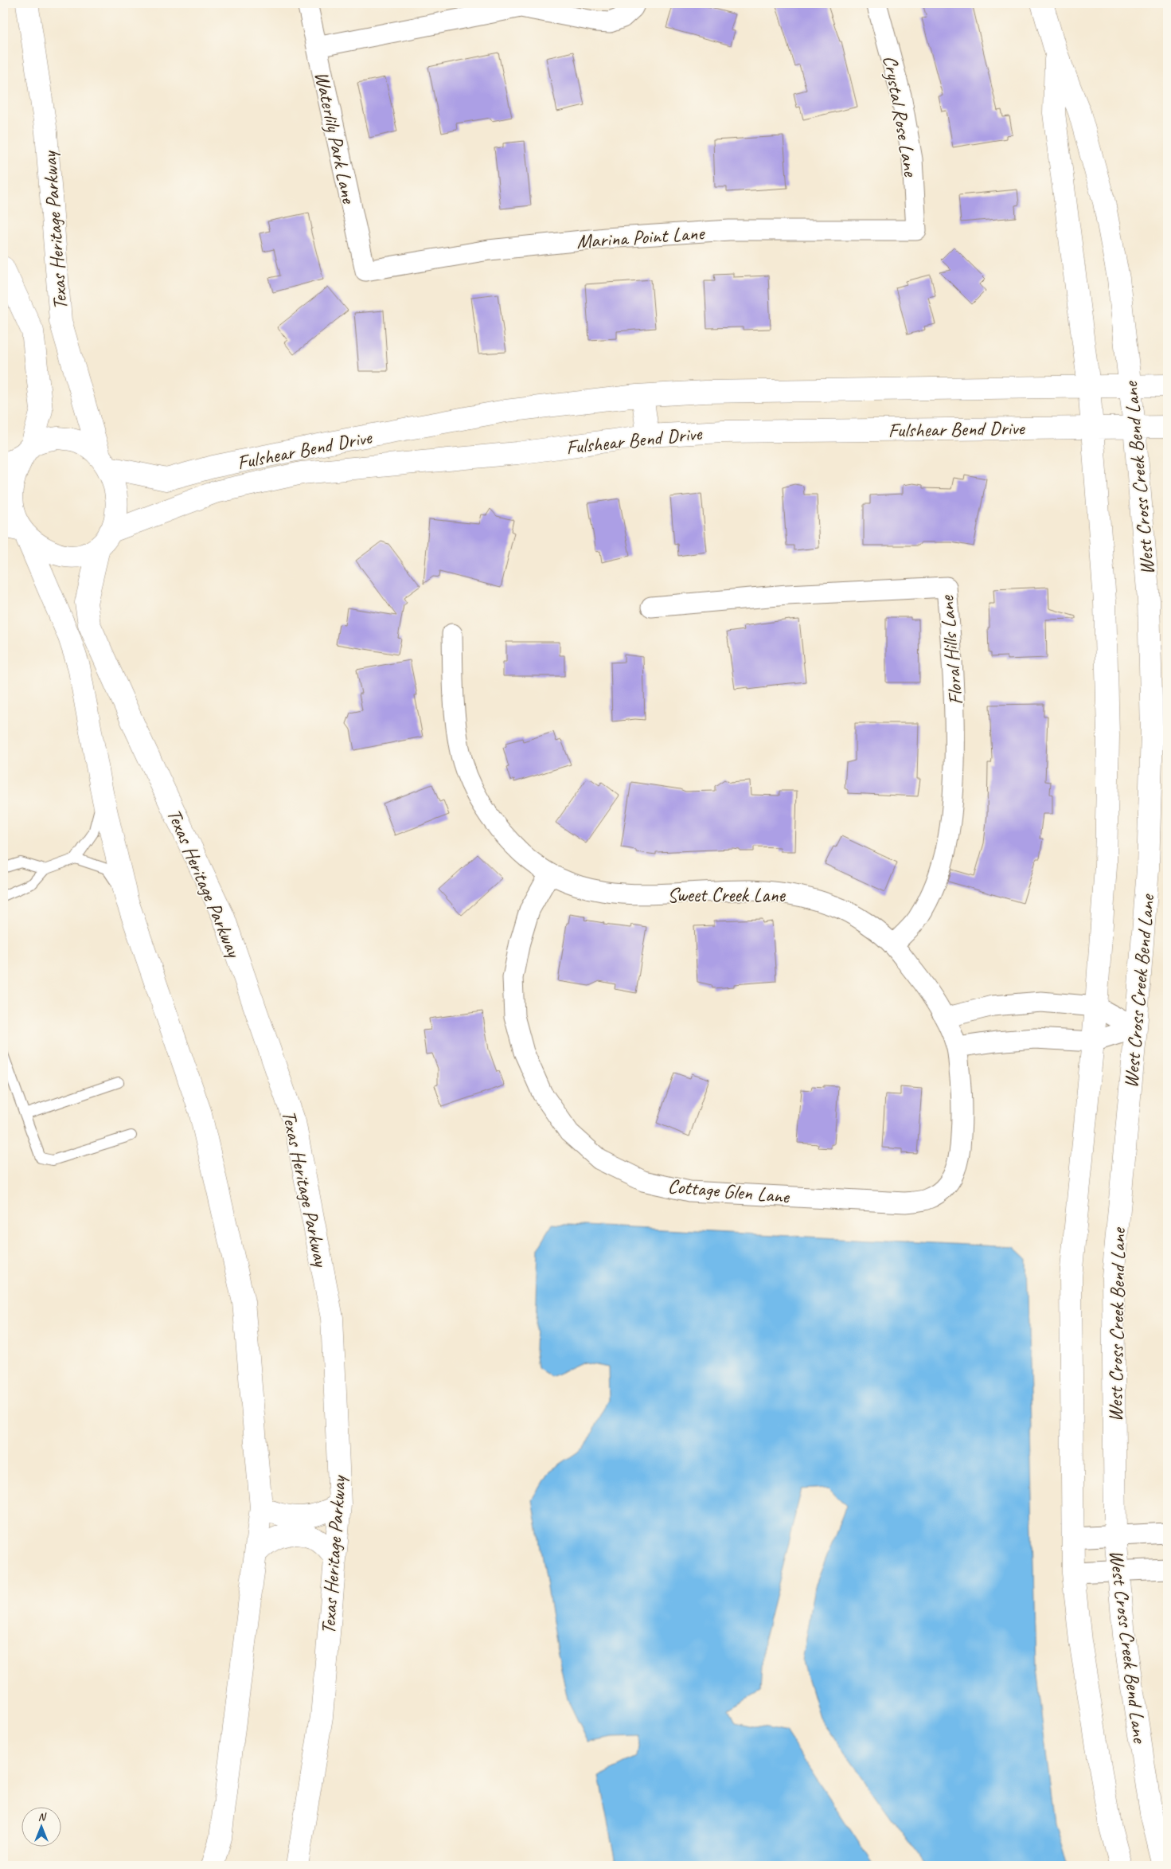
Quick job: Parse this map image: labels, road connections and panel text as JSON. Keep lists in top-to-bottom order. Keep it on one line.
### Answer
{"streets":{"main road":["Texas Heritage Parkway","Fulshear Bend Drive","West Cross Creek Bend Lane"],"street":["Crystal Rose Lane","Waterlily Park Lane","Marina Point Lane","Floral Hills Lane","Sweet Creek Lane","Cottage Glen Lane"]},"crossings":[["Crystal Rose Lane","Marina Point Lane"],["Waterlily Park Lane","Marina Point Lane"],["Texas Heritage Parkway","Fulshear Bend Drive"],["Fulshear Bend Drive","West Cross Creek Bend Lane"],["Floral Hills Lane","Sweet Creek Lane"],["Sweet Creek Lane","Cottage Glen Lane"]],"north":"top"}
